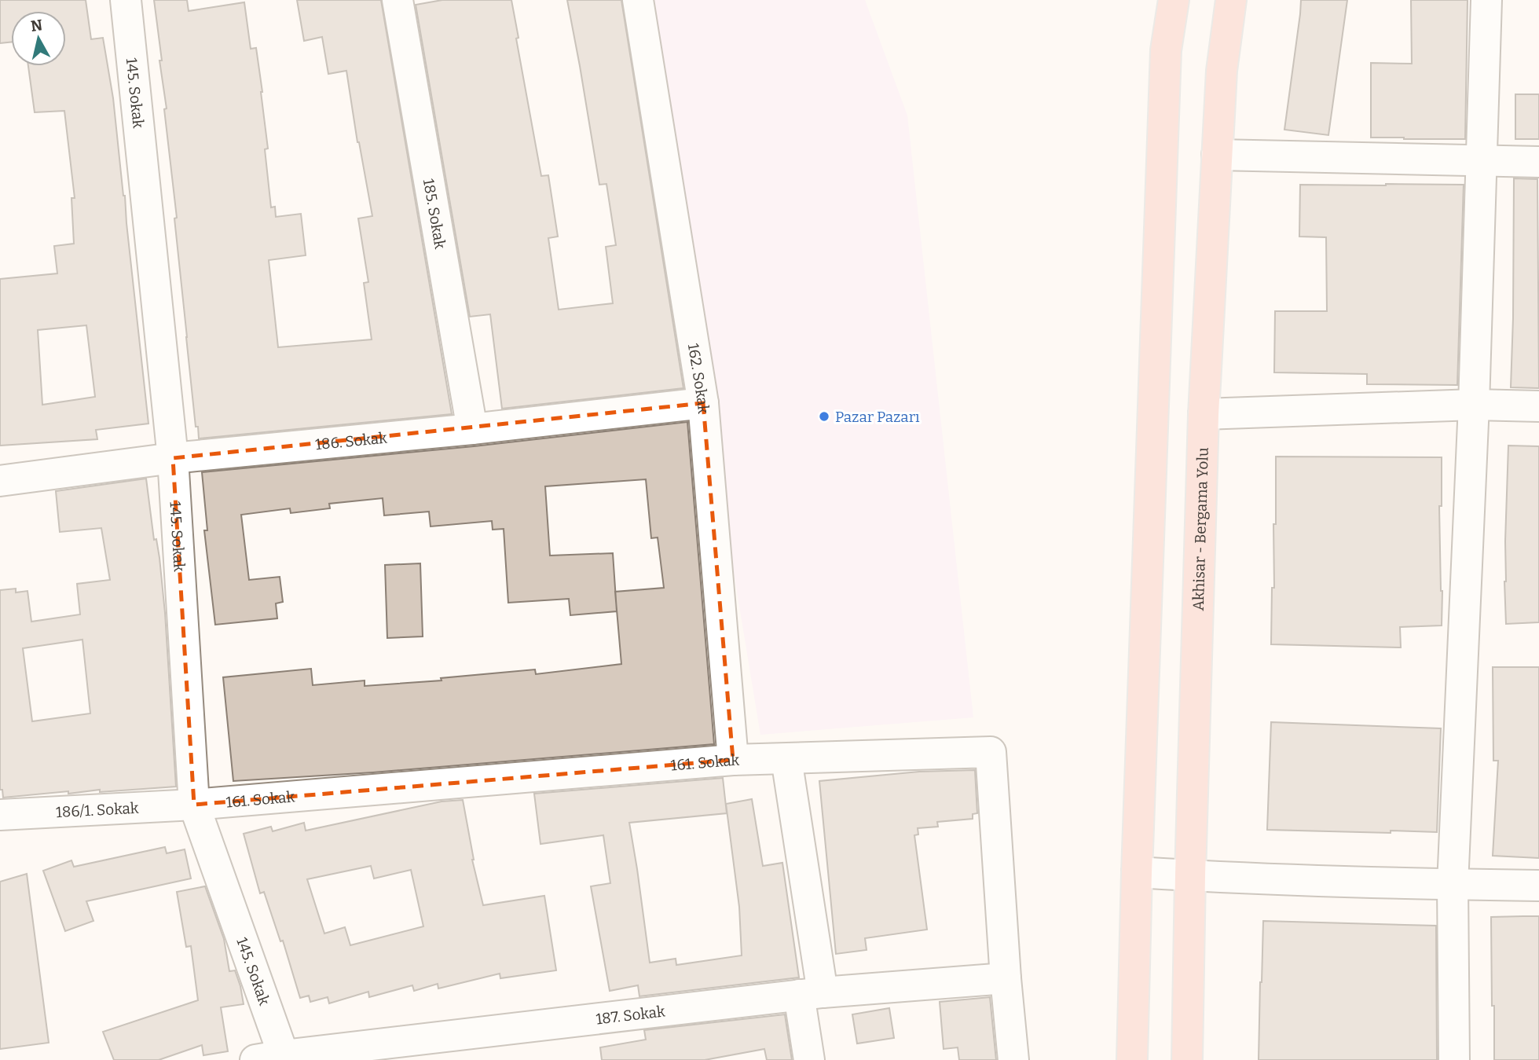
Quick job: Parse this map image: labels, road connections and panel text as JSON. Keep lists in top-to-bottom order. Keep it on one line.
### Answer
{"streets":{"main road":["Akhisar - Bergama Yolu"],"street":["145. Sokak","185. Sokak","162. Sokak","186. Sokak","161. Sokak","186/1. Sokak","187. Sokak"]},"crossings":[["145. Sokak","186. Sokak"],["145. Sokak","161. Sokak"],["145. Sokak","186/1. Sokak"],["145. Sokak","187. Sokak"],["185. Sokak","186. Sokak"],["162. Sokak","186. Sokak"],["162. Sokak","161. Sokak"],["161. Sokak","186/1. Sokak"],["161. Sokak","187. Sokak"]],"places":["Pazar Pazarı"],"north":"top"}
